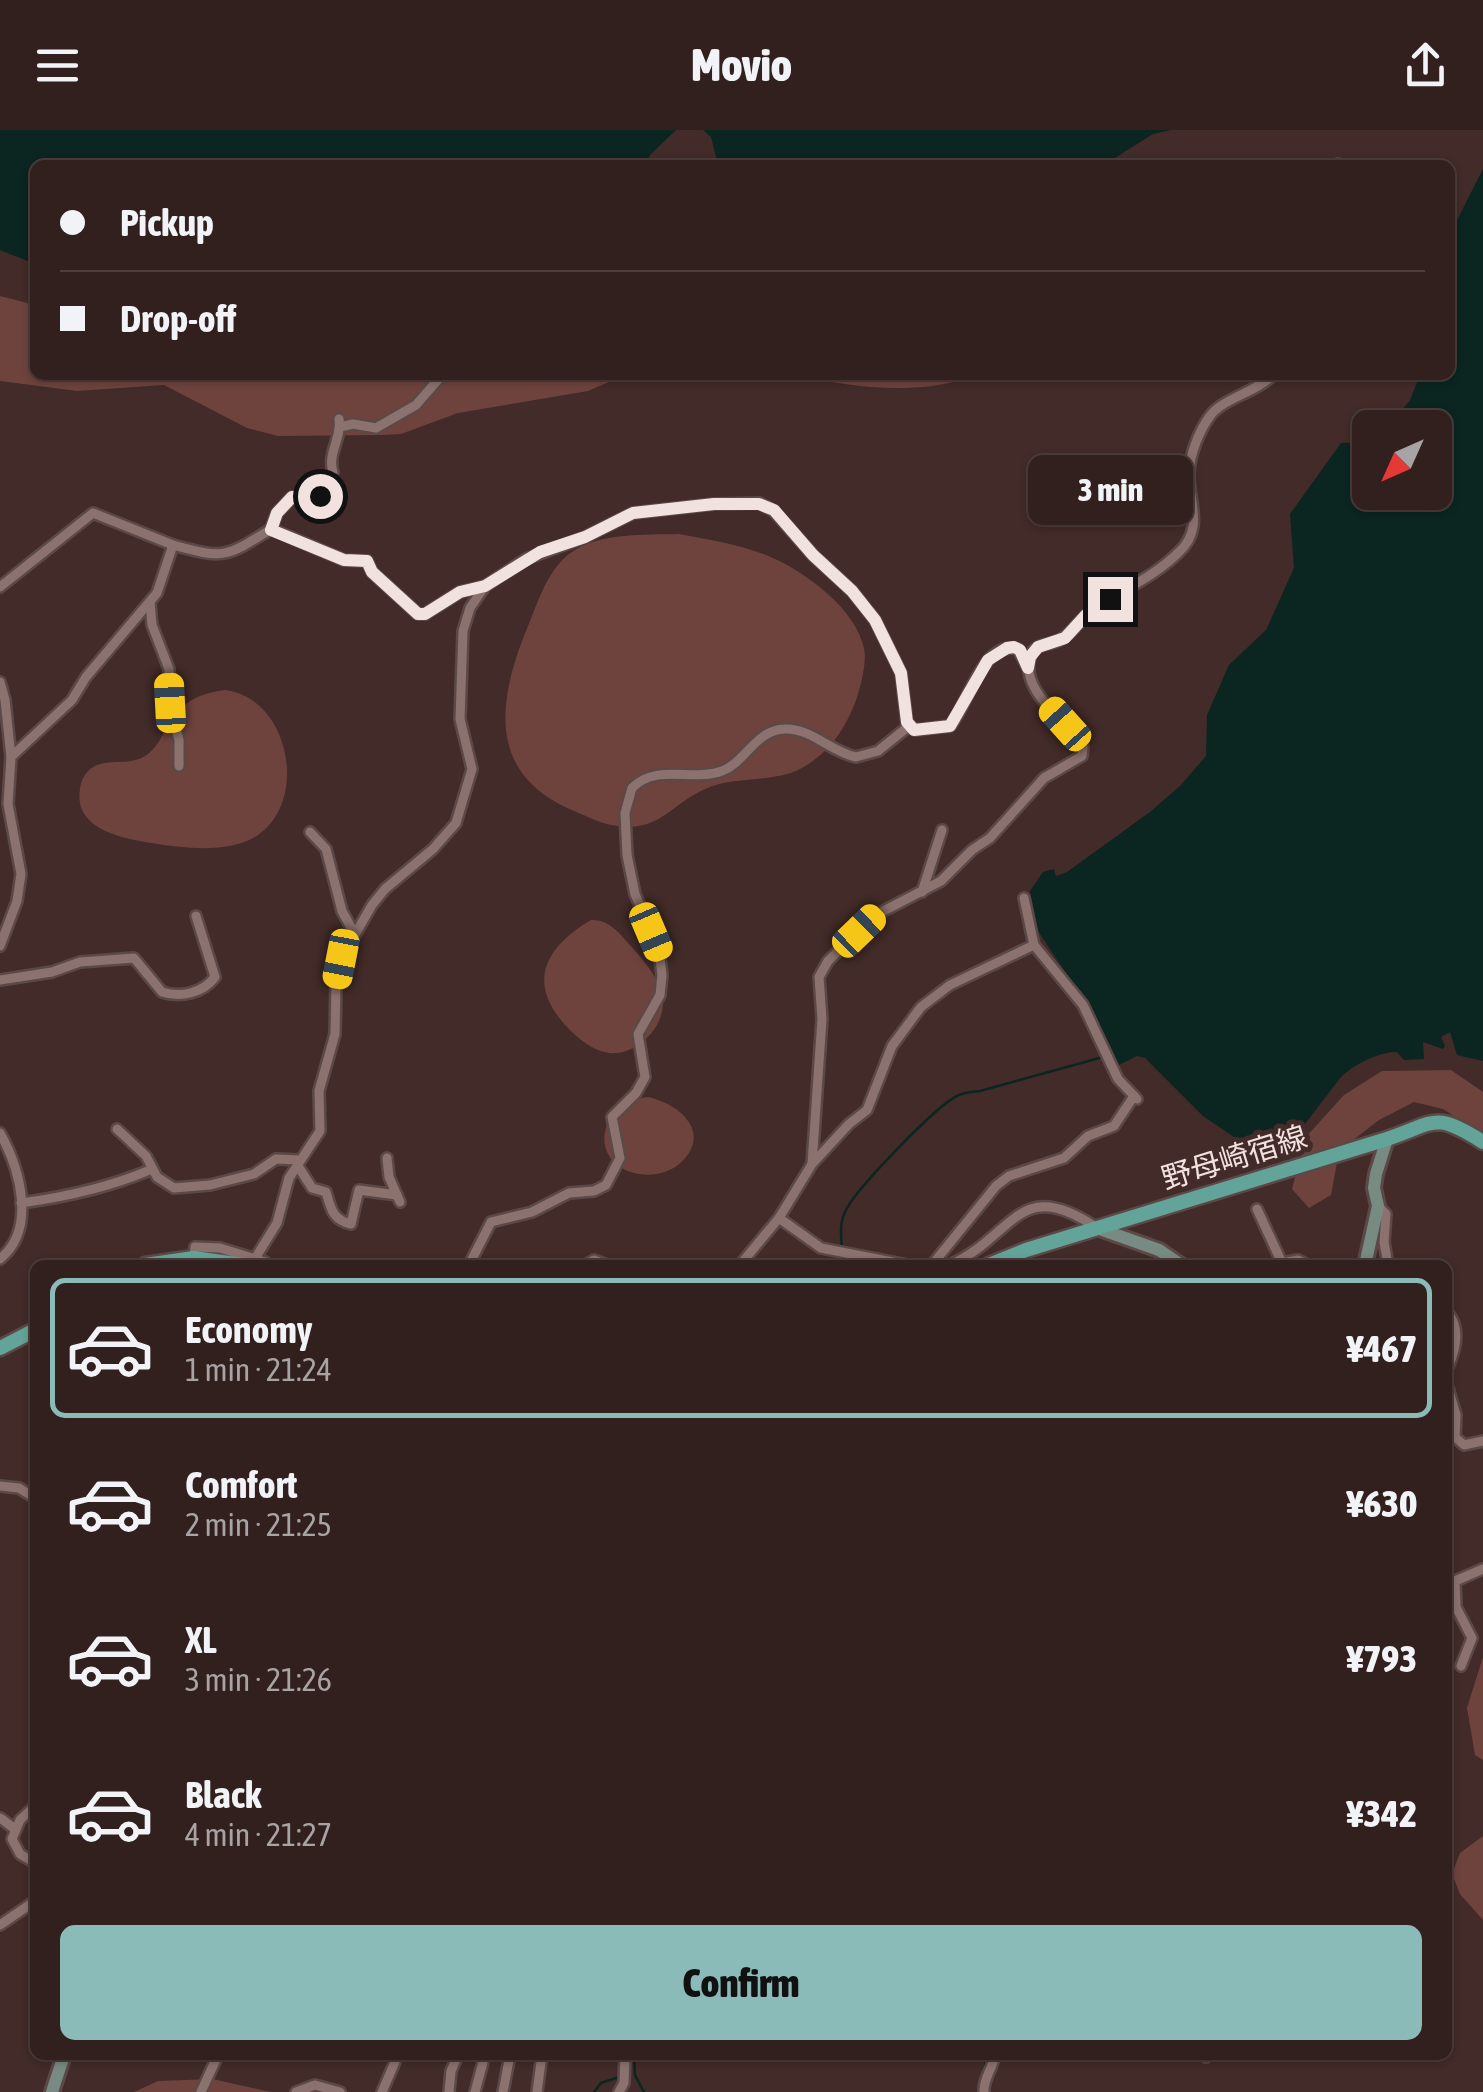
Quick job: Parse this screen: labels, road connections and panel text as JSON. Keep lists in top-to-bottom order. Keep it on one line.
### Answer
{"streets":{"main road":["野母崎宿線"]},"north":"bottom left","page":{"header":"Movio","banner":["Pickup","Drop-off"],"bubble":"3 min","list":[{"name":"Economy","note":"1 min · 21:24","value":"¥467"},{"name":"Comfort","note":"2 min · 21:25","value":"¥630"},{"name":"XL","note":"3 min · 21:26","value":"¥793"},{"name":"Black","note":"4 min · 21:27","value":"¥342"}],"buttons":"Confirm"}}
